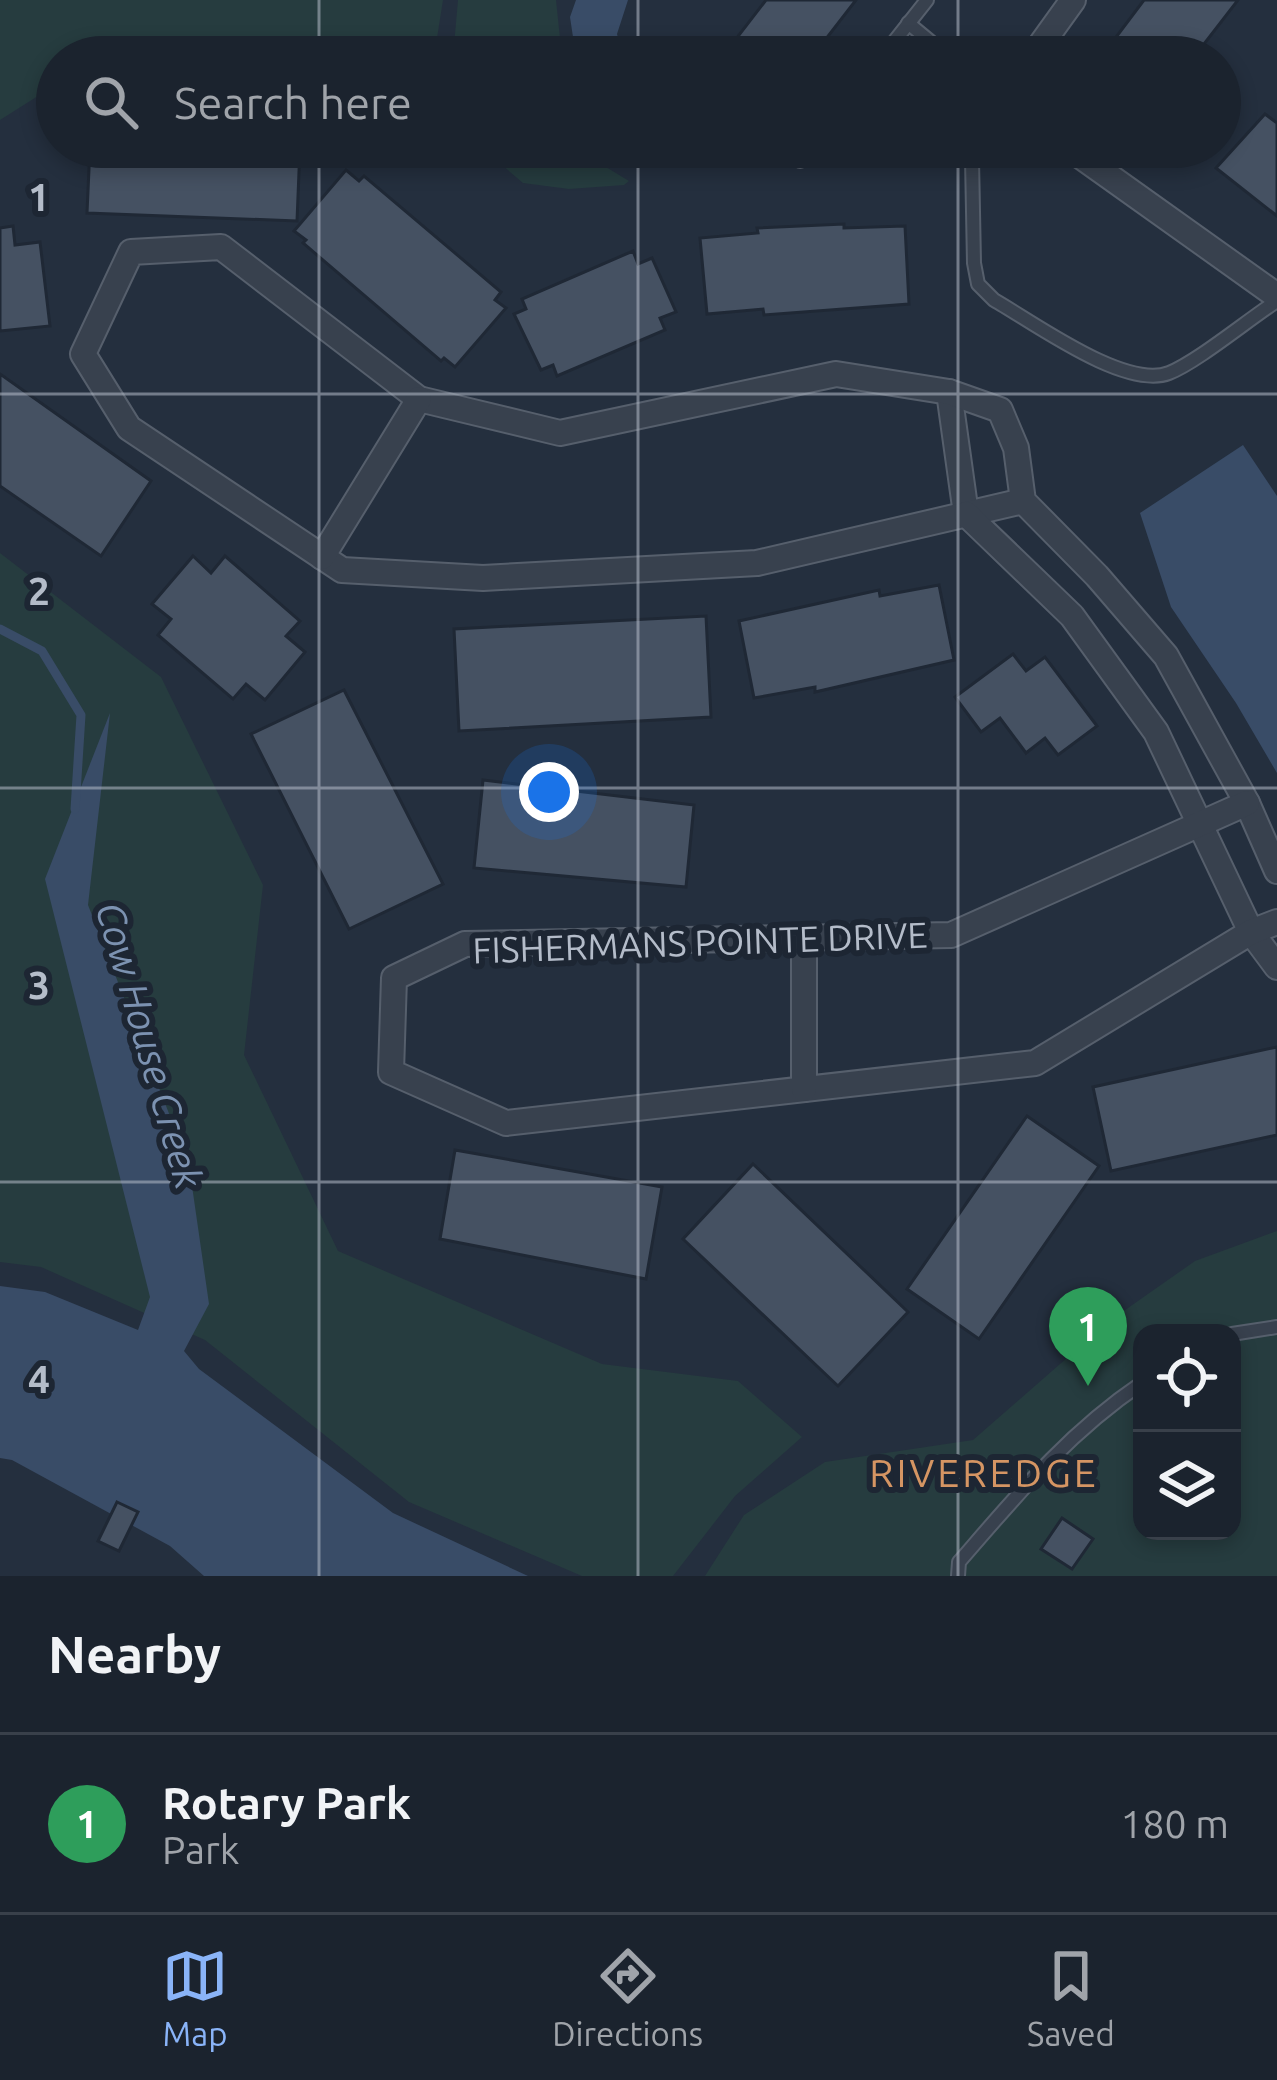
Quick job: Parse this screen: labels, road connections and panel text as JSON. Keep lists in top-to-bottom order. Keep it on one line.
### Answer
{"streets":{"street":["FISHERMANS POINTE DRIVE"]},"districts":["RIVEREDGE"],"water":["Cow House Creek"],"page":{"search":"Search here","pins":"1","heading":"Nearby","list":[{"mark":"1","name":"Rotary Park","note":"Park","value":"180 m"}],"nav":["Map","Directions","Saved"]},"grid":{"rows":["1","2","3","4"]}}
